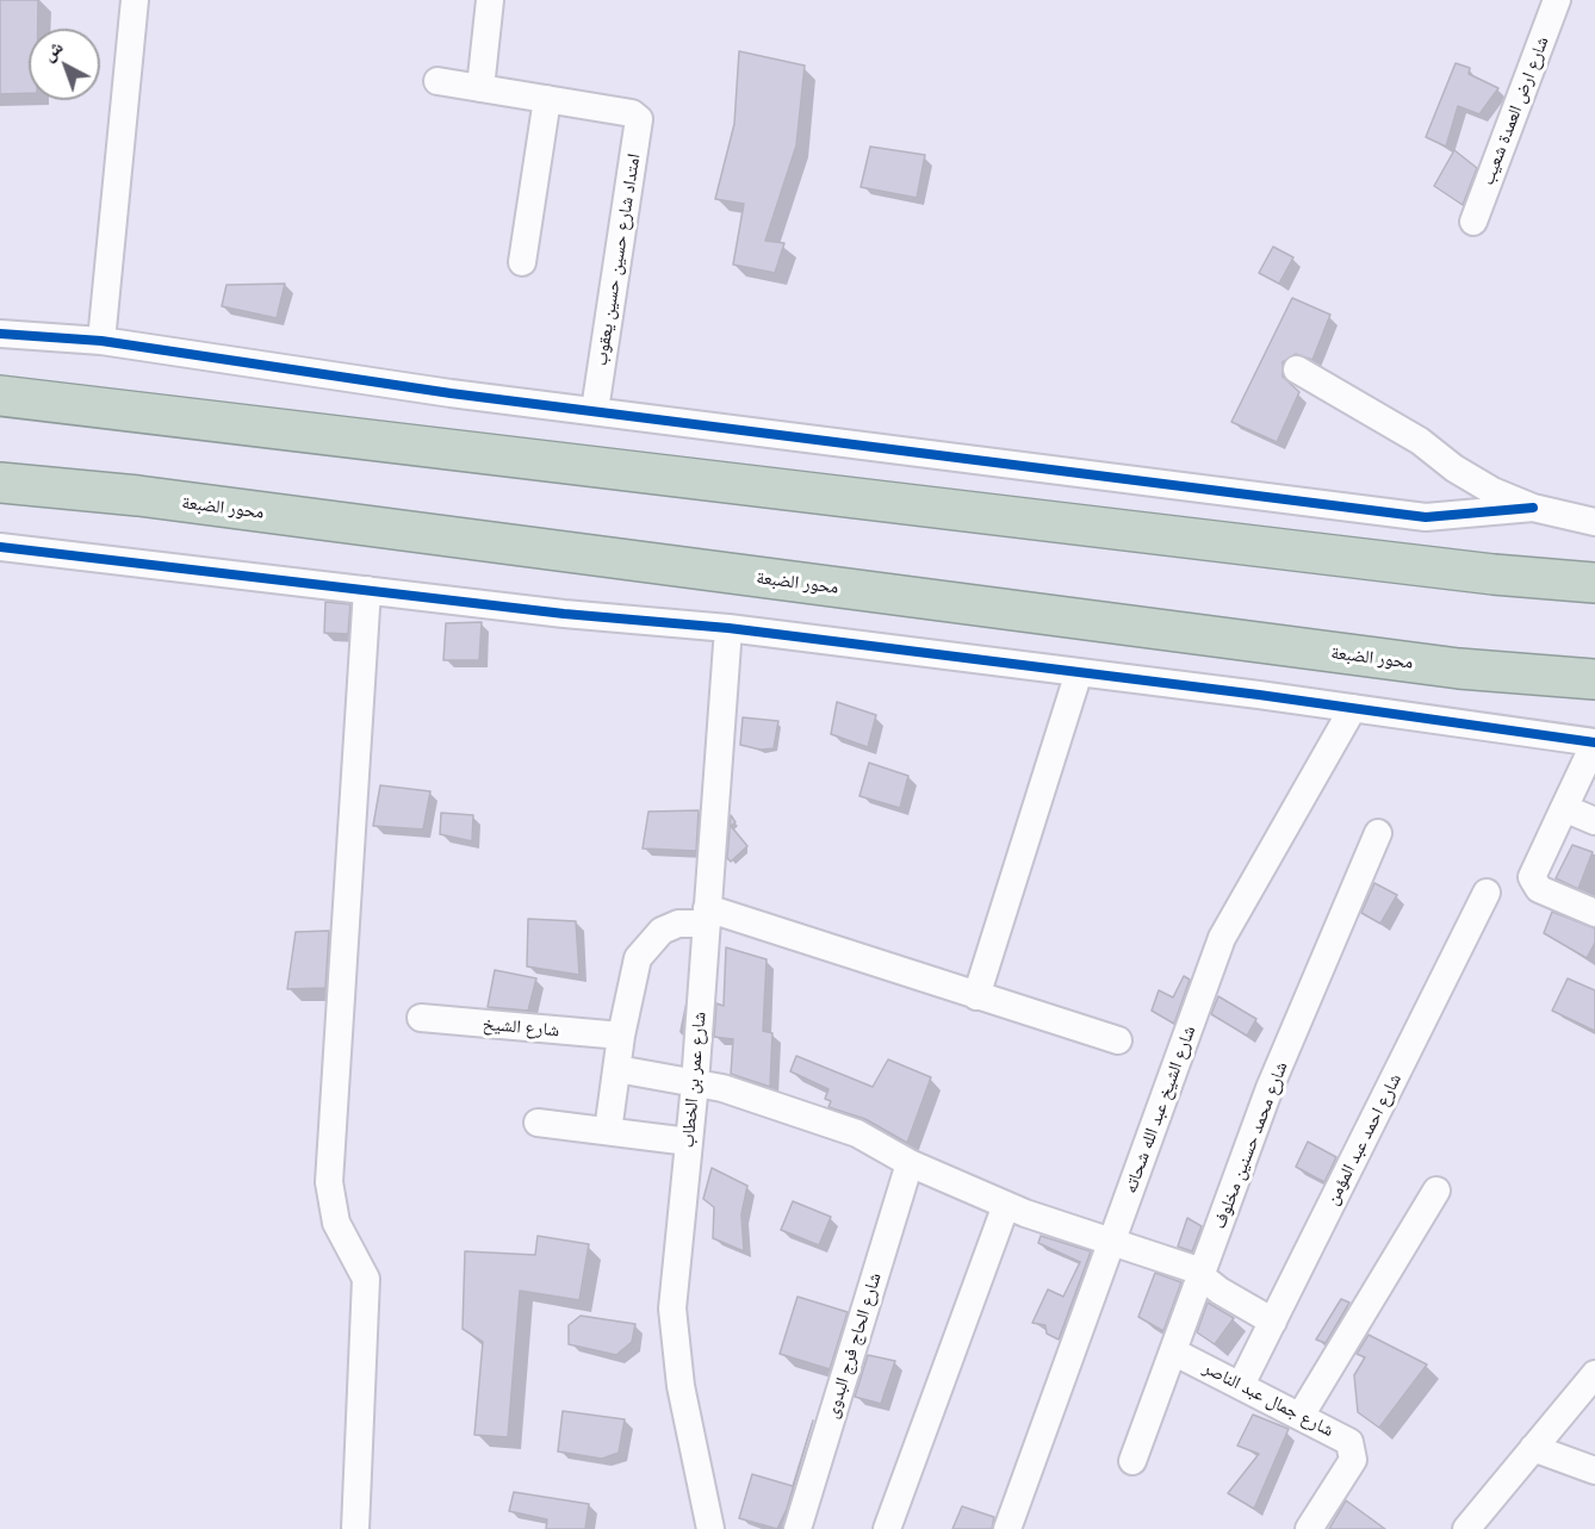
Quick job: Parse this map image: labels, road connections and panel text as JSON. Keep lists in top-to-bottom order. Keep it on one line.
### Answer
{"streets":{"highway":["محور الضبعة"],"street":["شارع ارض العمدة شعيب","امتداد شارع حسين حسين يعقوب","شارع الشيخ","شارع عمر بن الخطاب","شارع الشيخ عبد الله شحاته","شارع احمد عبد المؤمن","شارع محمد حسنين مخلوف","شارع الحاج فرج البدوى","شارع جمال عبد الناصر"]},"crossings":[["شارع احمد عبد المؤمن","شارع جمال عبد الناصر"],["شارع محمد حسنين مخلوف","شارع جمال عبد الناصر"]],"north":"top left"}
